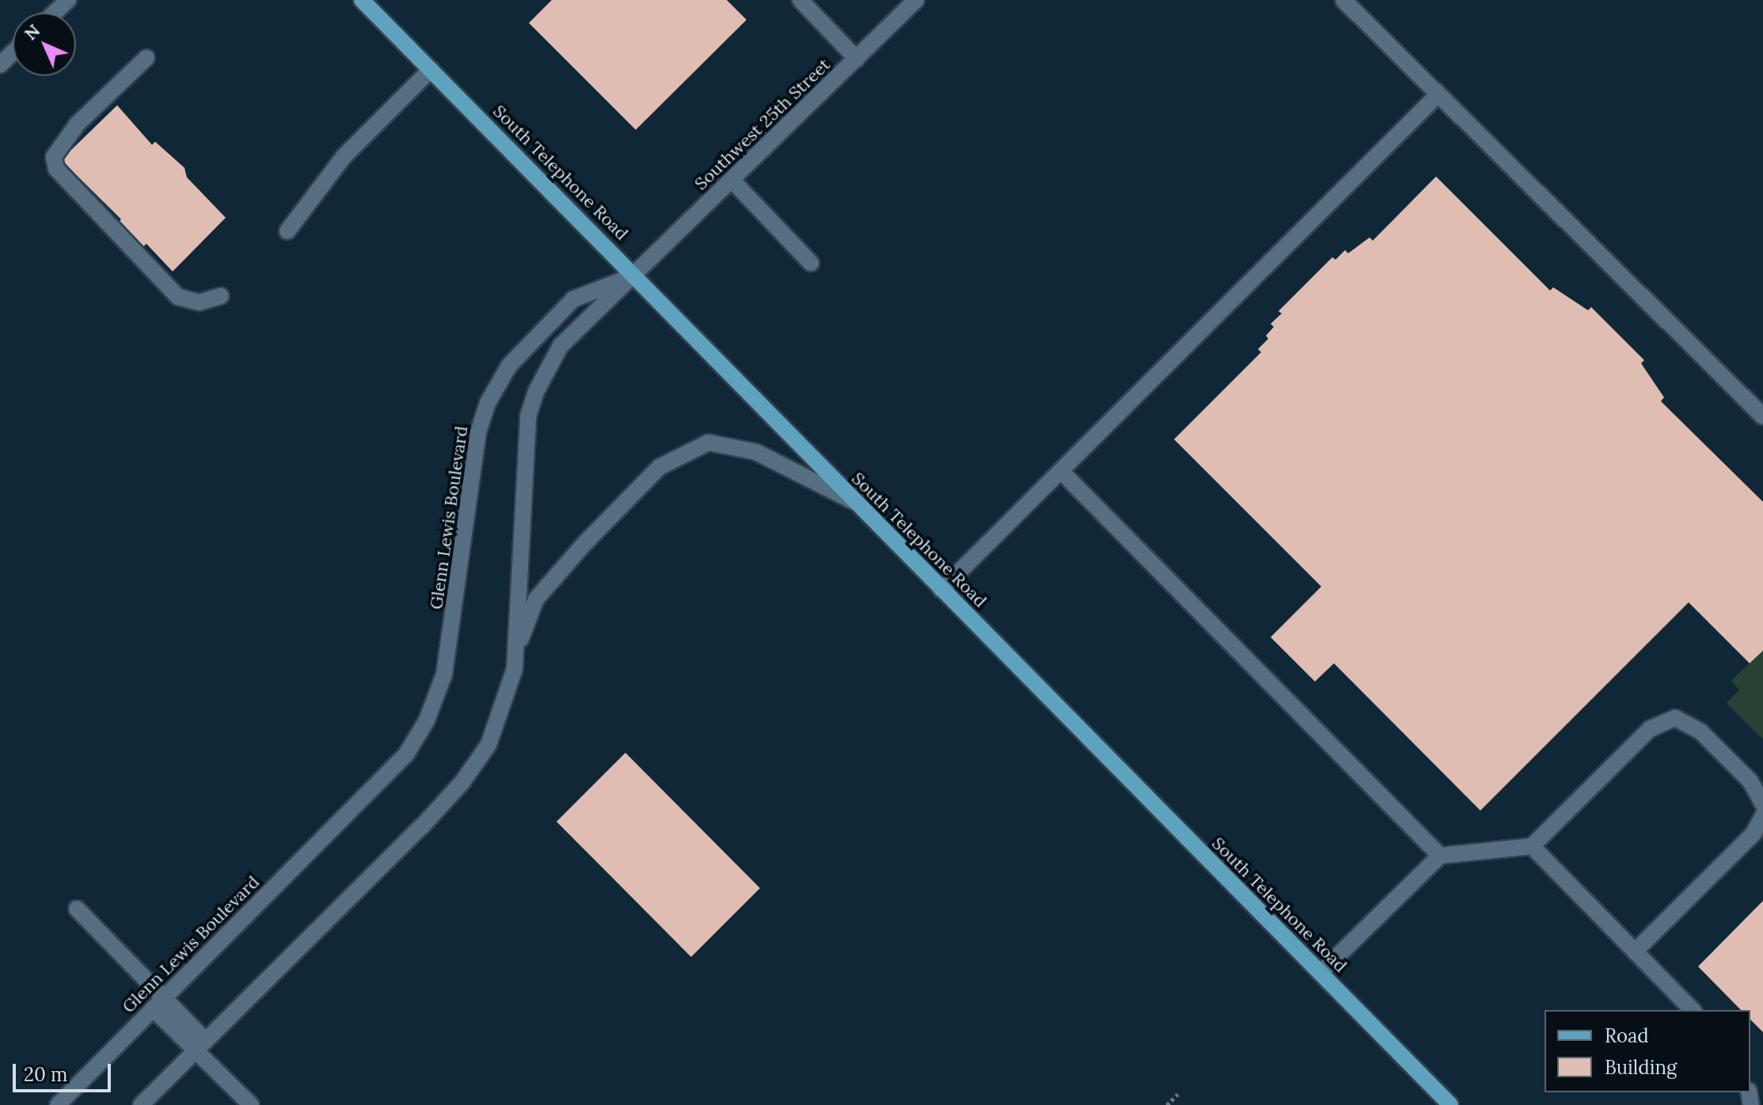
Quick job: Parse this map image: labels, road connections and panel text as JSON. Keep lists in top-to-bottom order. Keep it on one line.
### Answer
{"streets":{"main road":["South Telephone Road"],"street":["Southwest 25th Street","Glenn Lewis Boulevard"]},"crossings":[["Southwest 25th Street","South Telephone Road"],["Southwest 25th Street","Glenn Lewis Boulevard"],["South Telephone Road","Glenn Lewis Boulevard"]],"legend":["Road","Building"],"scale_bar":"20 m","north":"top left"}
